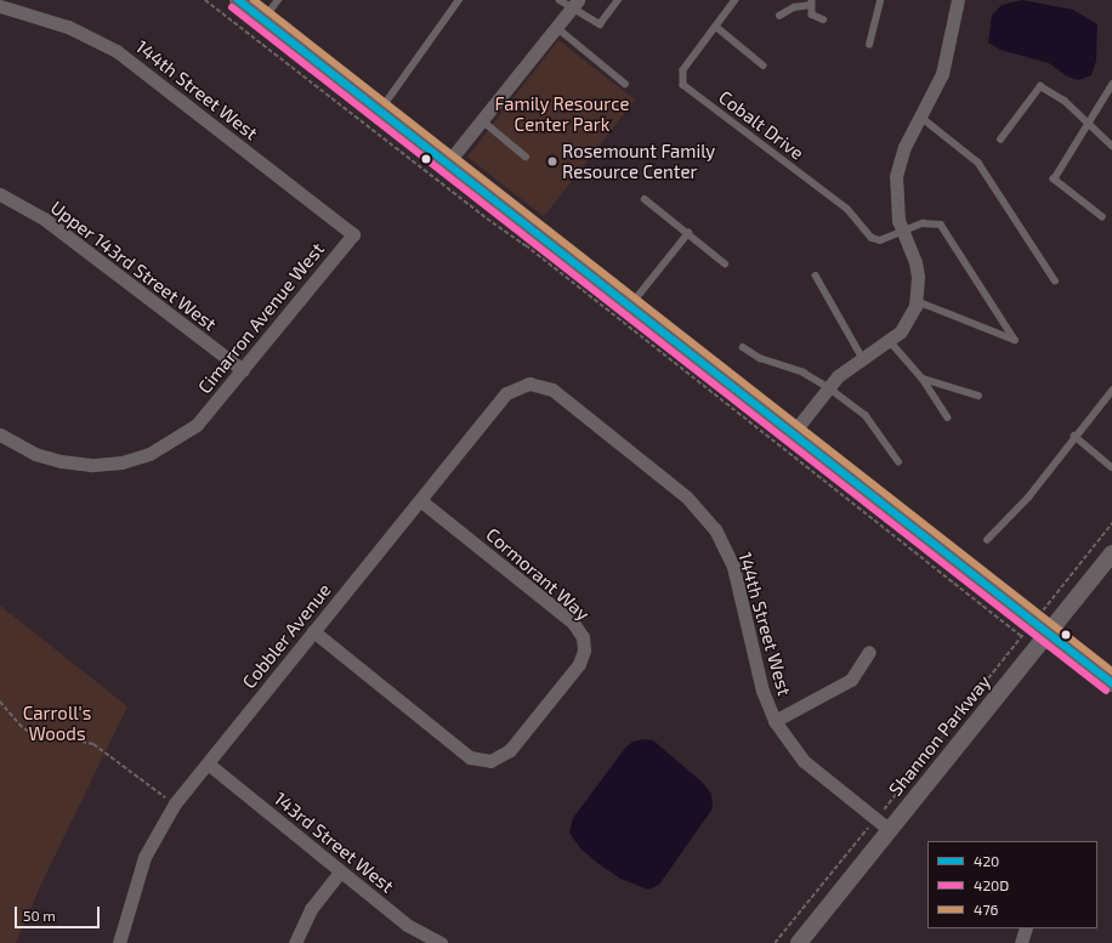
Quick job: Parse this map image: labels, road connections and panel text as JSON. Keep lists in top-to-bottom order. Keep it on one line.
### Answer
{"streets":{"street":["144th Street West","Upper 143rd Street West","Cimarron Avenue West","Cormorant Way","Cobbler Avenue","Shannon Parkway","143rd Street West"],"lane":["Cobalt Drive"]},"crossings":[["144th Street West","Cimarron Avenue West"],["144th Street West","Cobbler Avenue"],["144th Street West","Shannon Parkway"],["Upper 143rd Street West","Cimarron Avenue West"],["Cormorant Way","Cobbler Avenue"],["Cobbler Avenue","143rd Street West"]],"parks":["Family Resource Center Park","Carroll's Woods"],"places":["Rosemount Family Resource Center"],"lines":["transit line 420","transit line 476","transit line 420D"],"legend":["420","420D","476"],"scale_bar":"50 m"}
